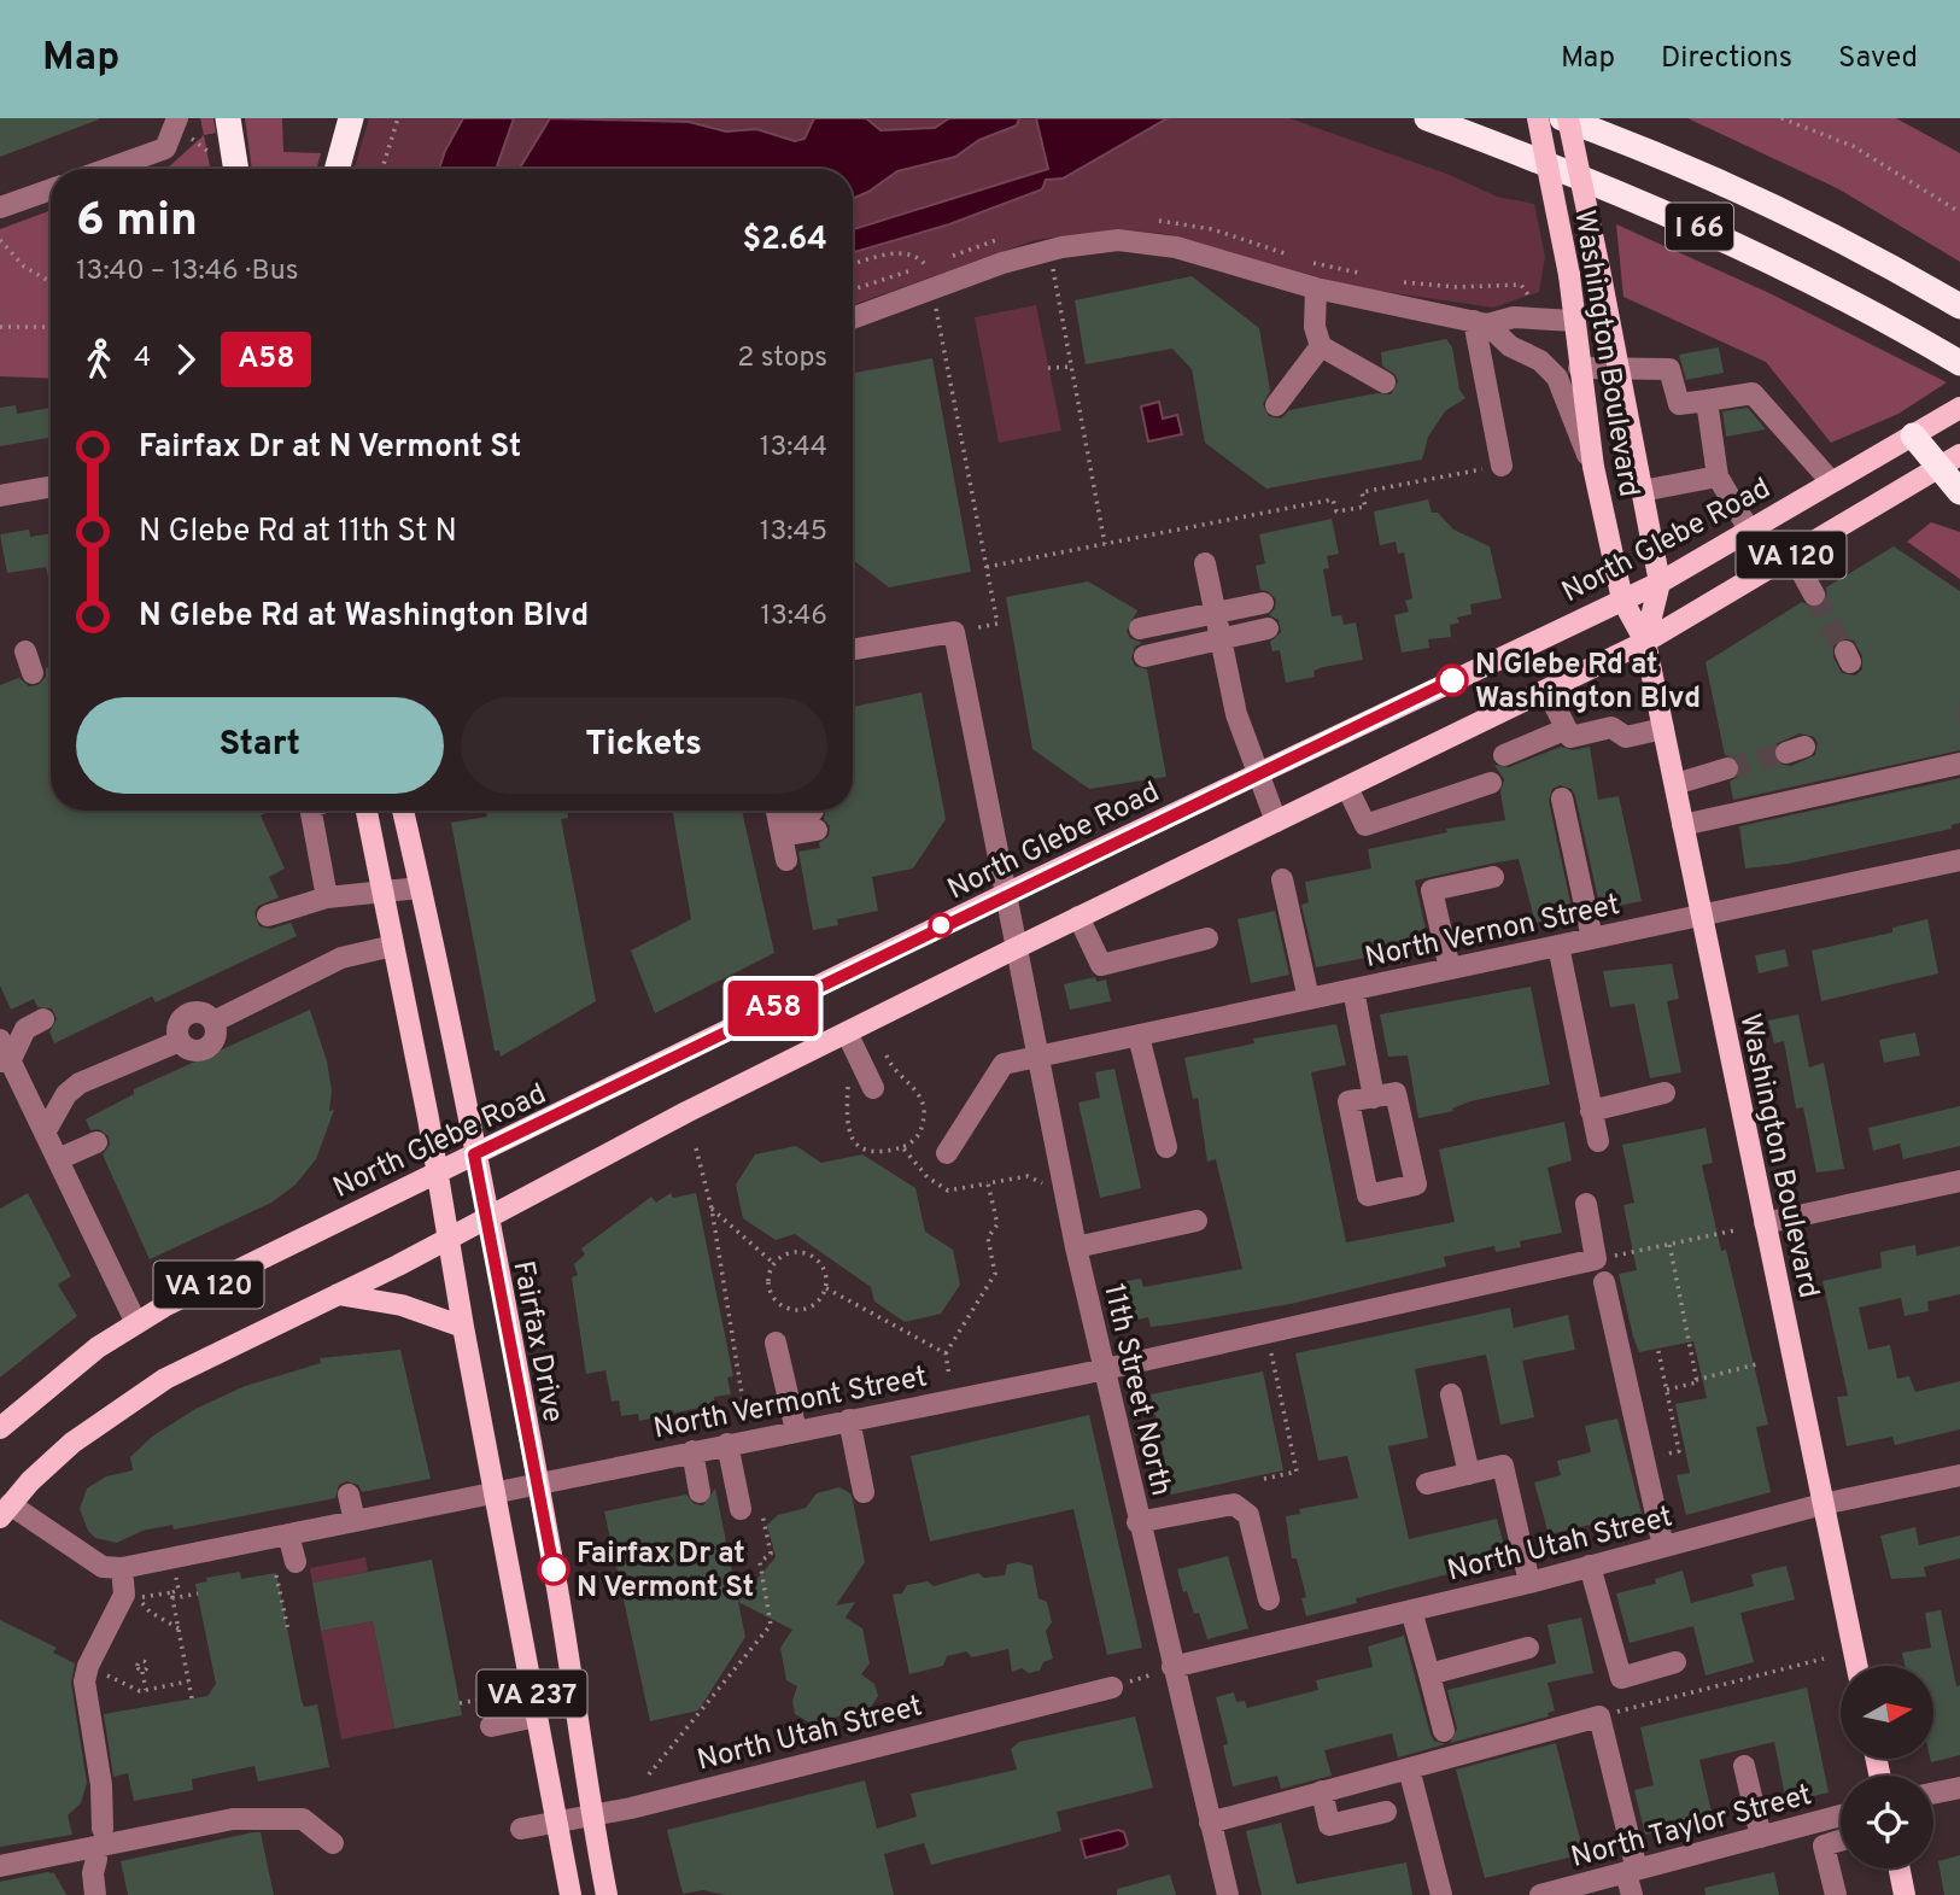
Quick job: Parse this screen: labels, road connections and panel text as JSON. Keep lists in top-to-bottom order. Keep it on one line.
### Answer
{"streets":{"highway":["I 66"],"main road":["Washington Boulevard","North Glebe Road","VA 120","Fairfax Drive","VA 237"],"street":["North Vernon Street","11th Street North","North Vermont Street","North Utah Street","North Taylor Street"]},"crossings":[["I 66","Washington Boulevard"],["Washington Boulevard","North Glebe Road"],["Washington Boulevard","VA 120"],["Washington Boulevard","North Vernon Street"],["Washington Boulevard","North Utah Street"],["North Glebe Road","Fairfax Drive"],["North Glebe Road","11th Street North"],["North Glebe Road","VA 237"],["VA 120","Fairfax Drive"],["VA 120","11th Street North"],["VA 120","VA 237"],["North Vernon Street","11th Street North"],["Fairfax Drive","North Vermont Street"],["Fairfax Drive","North Utah Street"],["11th Street North","North Vermont Street"],["11th Street North","North Utah Street"],["North Vermont Street","VA 237"],["North Utah Street","VA 237"]],"places":["N Glebe Rd at Washington Blvd","Fairfax Dr at N Vermont St"],"lines":["bus line A58"],"north":"right","page":{"header":"Map","nav":["Map","Directions","Saved"],"on_map":"A58","heading":["6 min","13:40 – 13:46 · Bus","$2.64"],"legs":["4","A58","2 stops"],"list":[{"name":"Fairfax Dr at N Vermont St","value":"13:44"},{"name":"N Glebe Rd at 11th St N","value":"13:45"},{"name":"N Glebe Rd at Washington Blvd","value":"13:46"}],"buttons":["Start","Tickets"]}}
